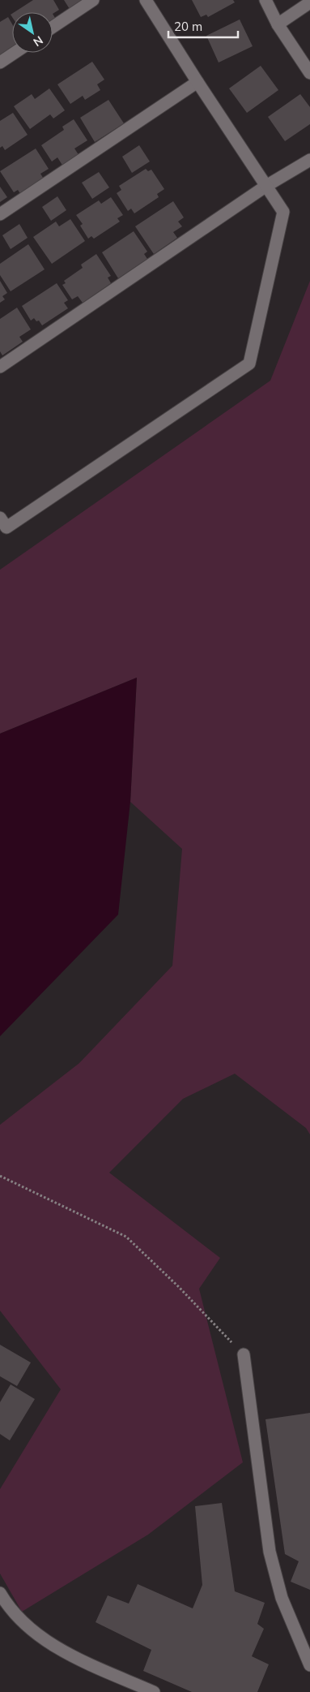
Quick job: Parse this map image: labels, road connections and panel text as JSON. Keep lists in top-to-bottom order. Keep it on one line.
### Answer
{"scale_bar":"20 m","north":"bottom right"}
